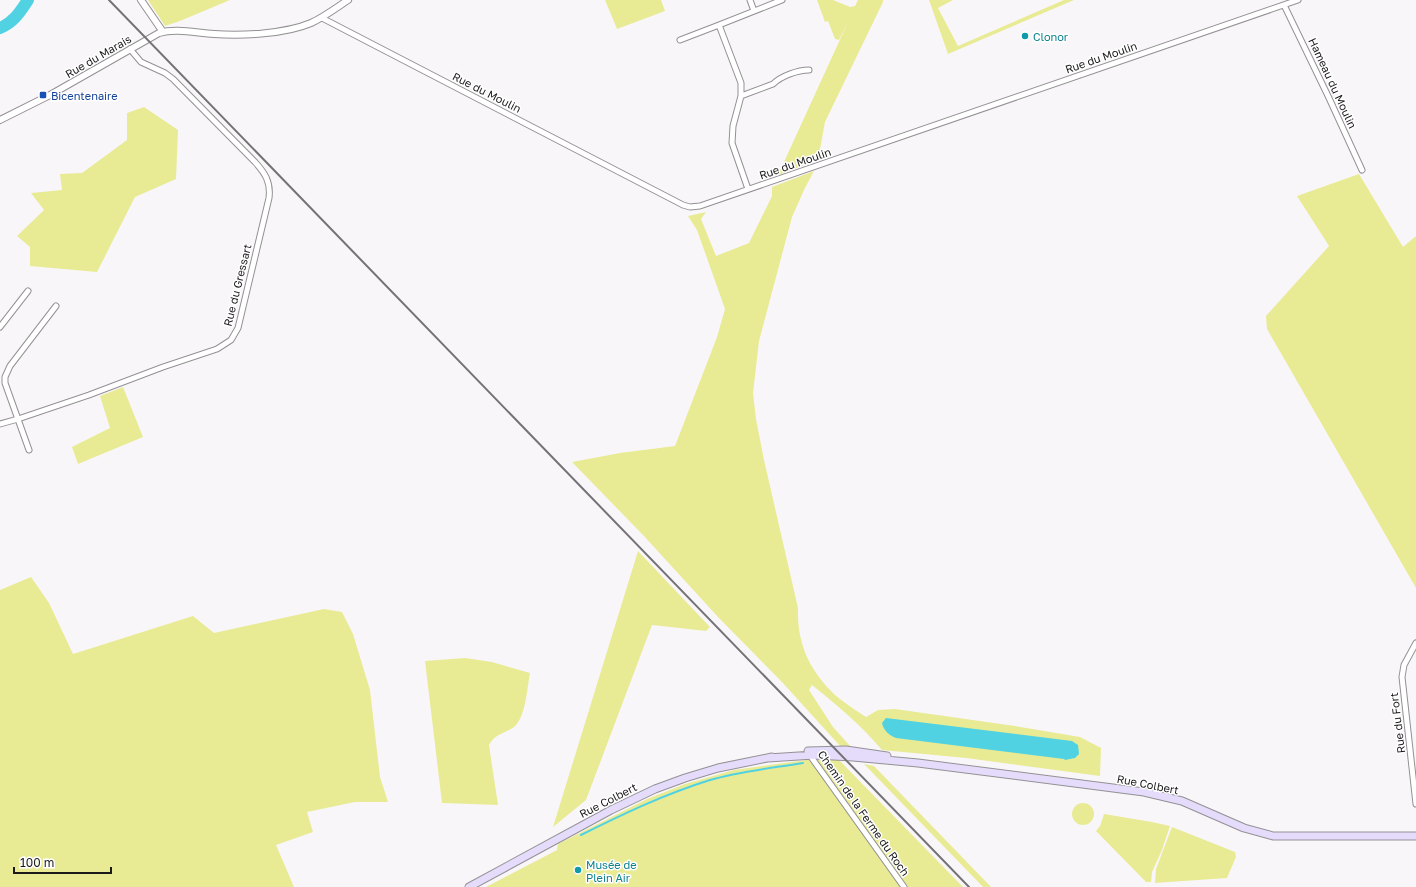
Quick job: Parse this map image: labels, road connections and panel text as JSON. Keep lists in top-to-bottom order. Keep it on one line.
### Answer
{"streets":{"main road":["Rue Colbert"],"street":["Rue du Marais","Rue du Moulin","Hameau du Moulin","Rue du Gressart","Rue du Fort","Chemin de la Ferme du Roch"]},"crossings":[["Rue du Marais","Rue du Gressart"],["Rue du Moulin","Hameau du Moulin"],["Rue Colbert","Chemin de la Ferme du Roch"]],"places":{"other":["Clonor","Musée de Plein Air"],"transit":["Bicentenaire"]},"scale_bar":"100 m"}
